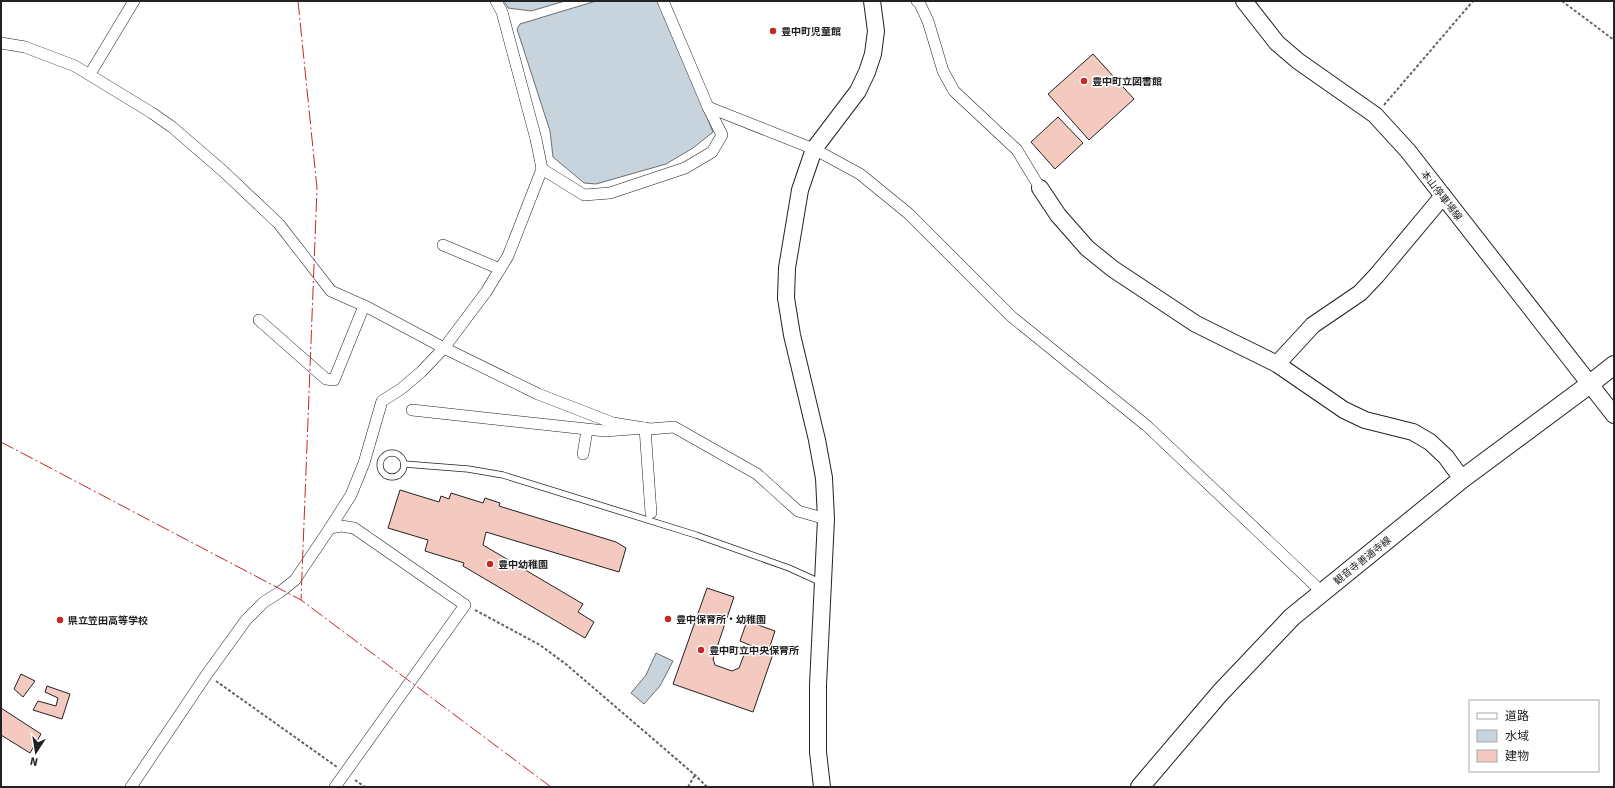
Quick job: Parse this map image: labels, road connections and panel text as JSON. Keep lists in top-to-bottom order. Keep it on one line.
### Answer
{"streets":{"main road":["観音寺善通寺線"],"street":["本山停車場線"]},"crossings":[["本山停車場線","観音寺善通寺線"]],"places":["豊中町児童館","豊中町立図書館","豊中幼稚園","豊中保育所・幼稚園","県立笠田高等学校","豊中町立中央保育所"],"legend":["道路","水域","建物"],"north":"bottom"}
